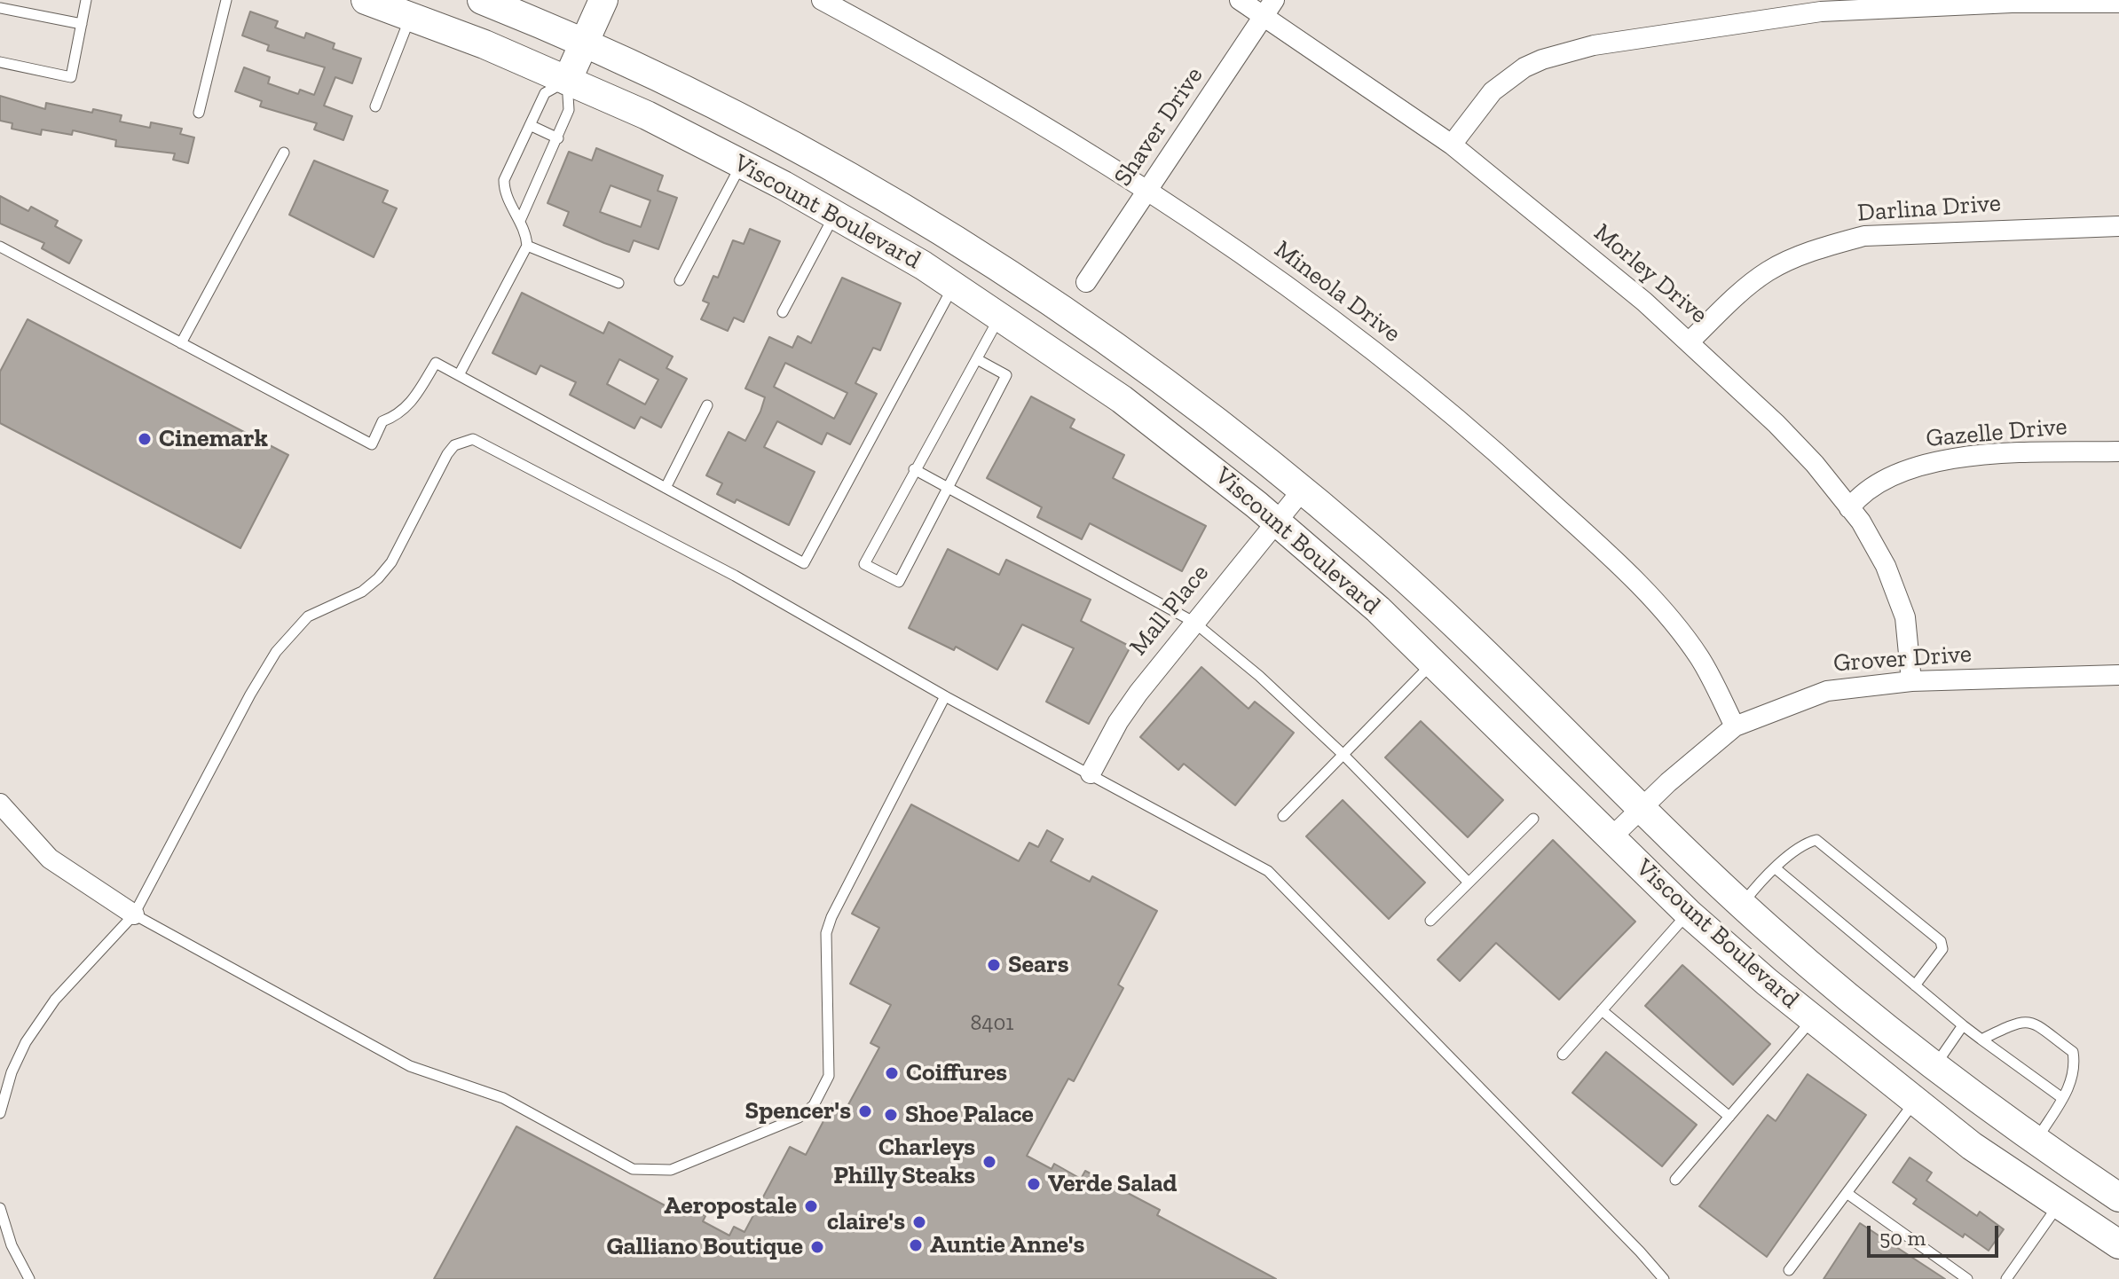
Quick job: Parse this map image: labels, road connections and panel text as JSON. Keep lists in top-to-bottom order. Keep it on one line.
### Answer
{"streets":{"main road":["Viscount Boulevard"],"street":["Shaver Drive","Darlina Drive","Morley Drive","Mineola Drive","Gazelle Drive","Mall Place","Grover Drive"]},"crossings":[["Shaver Drive","Morley Drive"],["Shaver Drive","Mineola Drive"],["Darlina Drive","Morley Drive"],["Viscount Boulevard","Mall Place"],["Viscount Boulevard","Grover Drive"],["Morley Drive","Gazelle Drive"],["Morley Drive","Grover Drive"],["Mineola Drive","Grover Drive"]],"places":["Cinemark","Sears","Coiffures","Spencer's","Shoe Palace","Charleys Philly Steaks","Verde Salad","Aeropostale","claire's","Auntie Anne's","Galliano Boutique"],"house_numbers":["8401"],"scale_bar":"50 m"}
